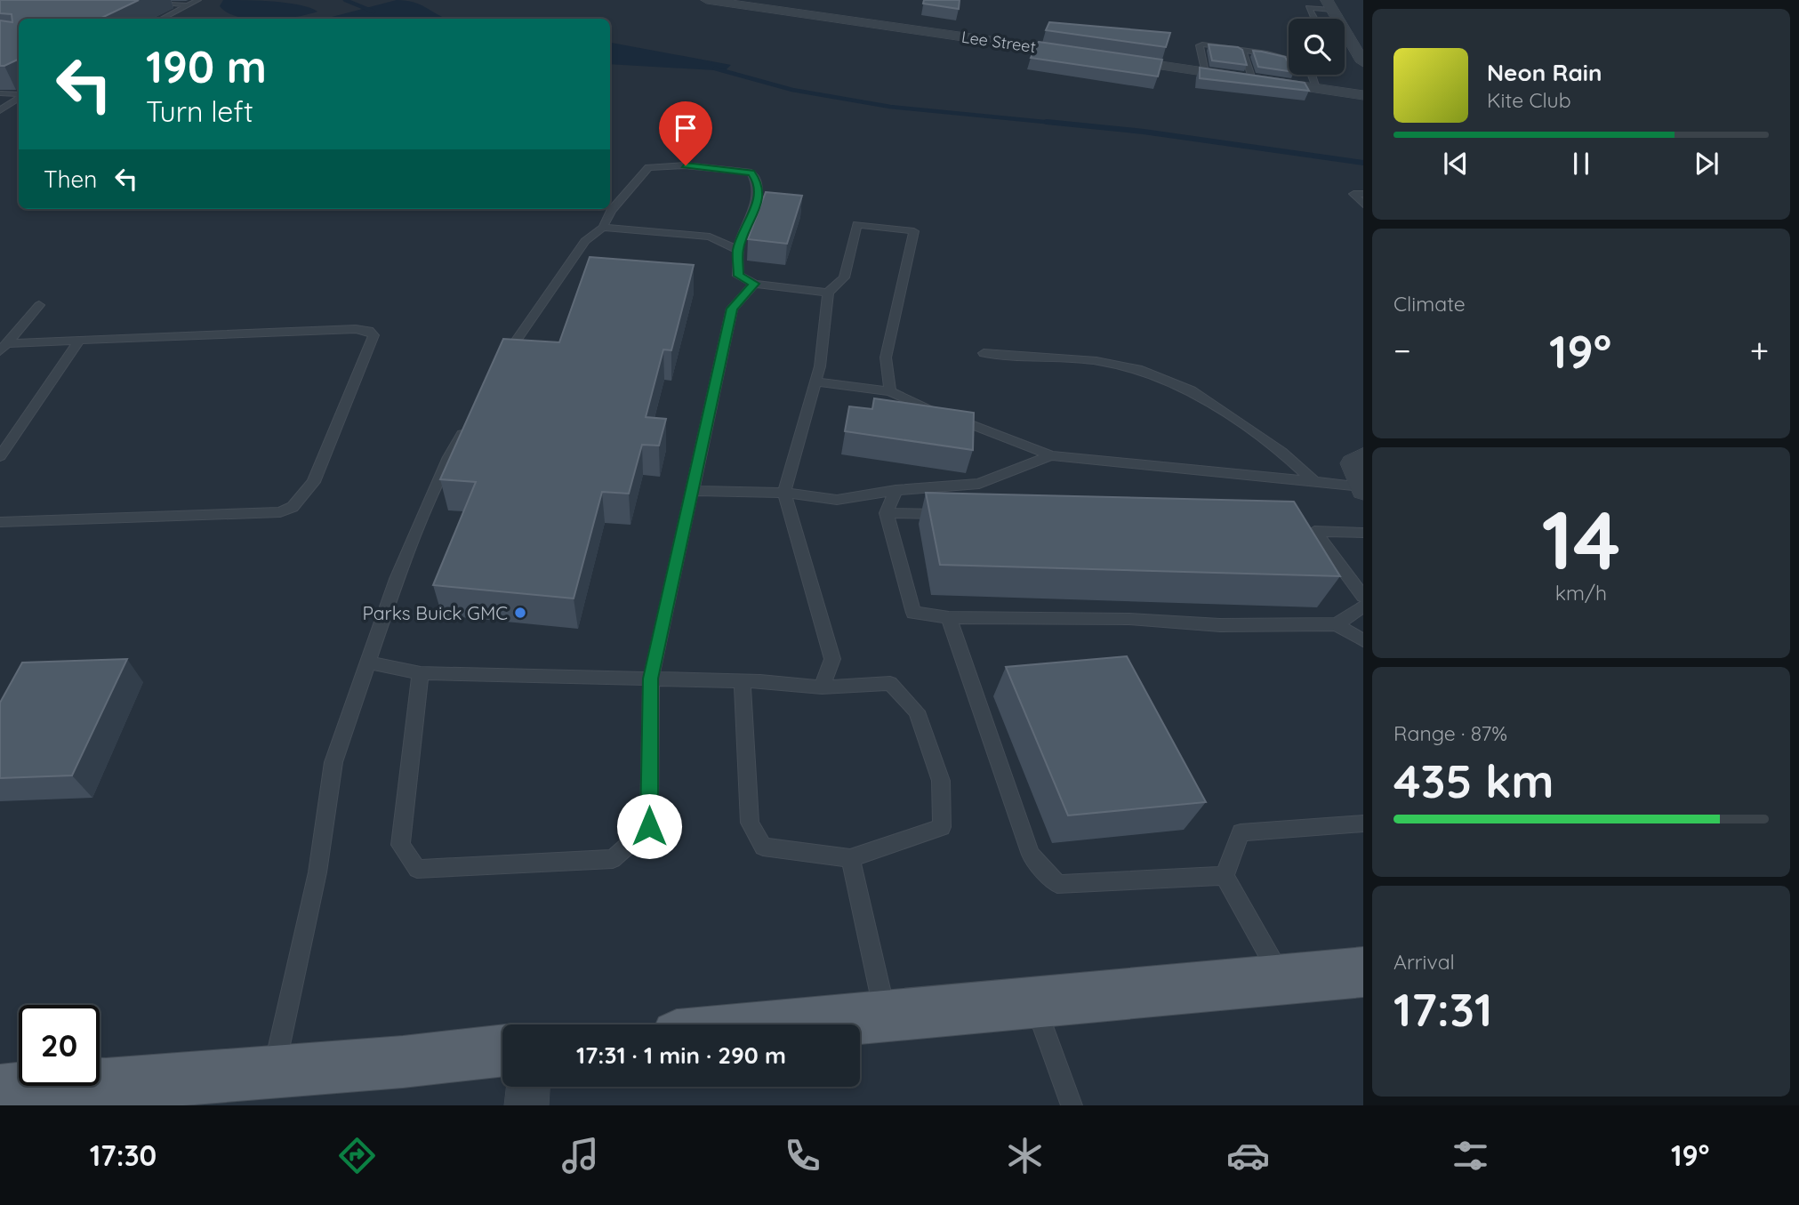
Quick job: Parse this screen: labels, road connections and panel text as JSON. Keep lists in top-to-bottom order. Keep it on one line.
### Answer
{"streets":{"street":["Lee Street"]},"places":["Parks Buick GMC"],"page":{"turn":["190 m","Turn left"],"song":["Neon Rain","Kite Club"],"then":"Then","tile":["Climate",["14","km/h"],["Range · 87%","435 km"],["Arrival","17:31"]],"heat":["−","19°","+"],"limit":"20","trip":"17:31 · 1 min · 290 m","tabs":["17:30","19°"]}}
